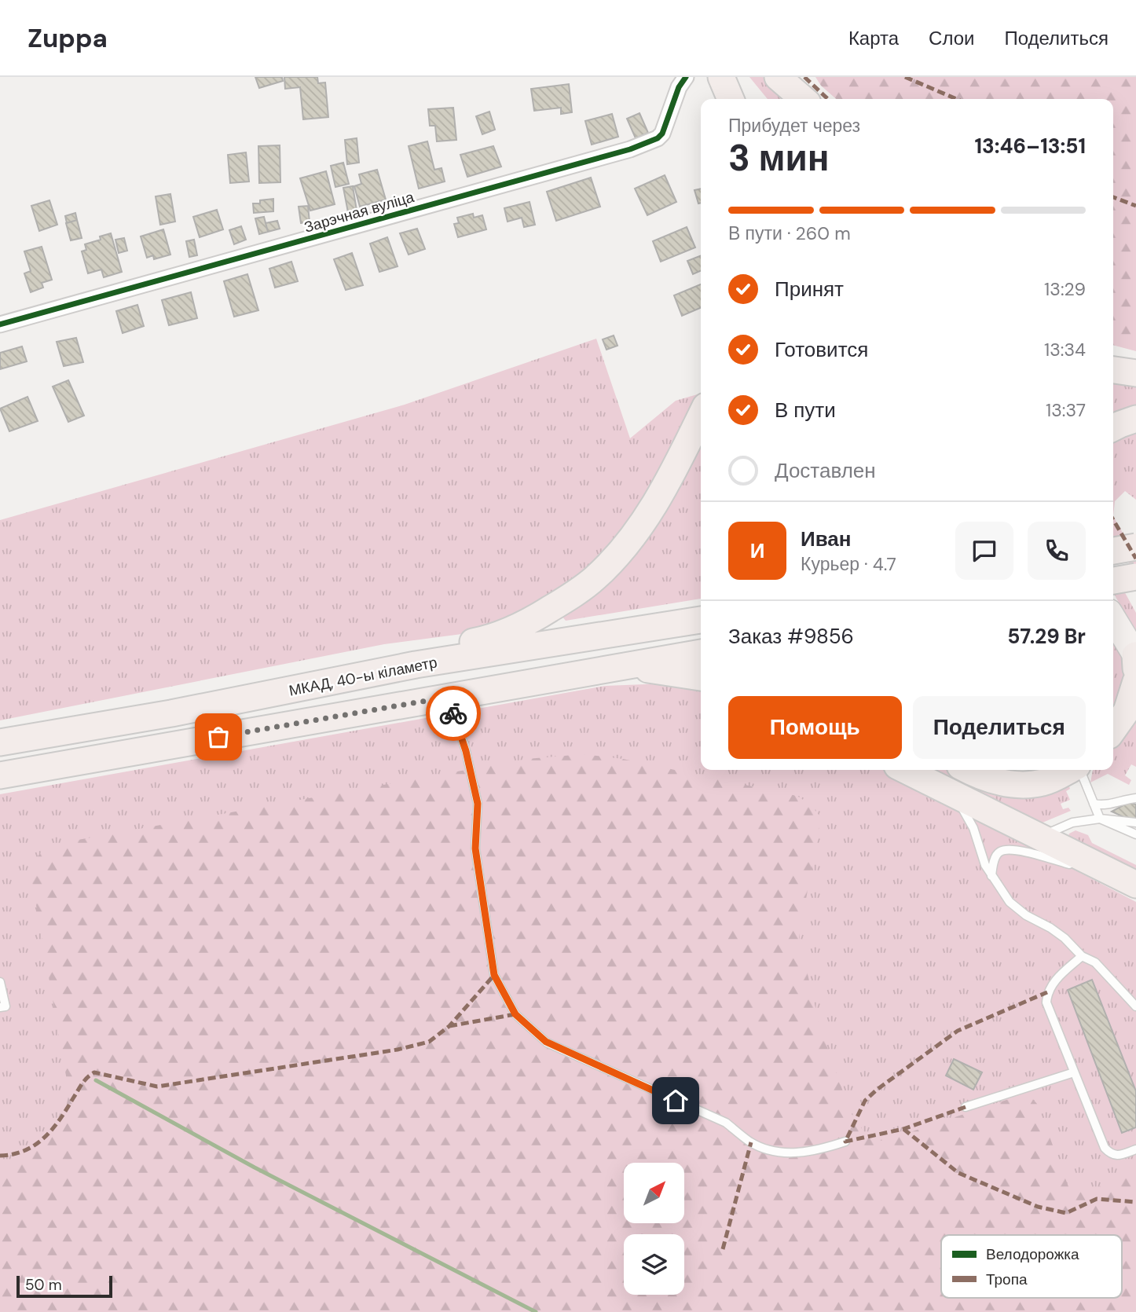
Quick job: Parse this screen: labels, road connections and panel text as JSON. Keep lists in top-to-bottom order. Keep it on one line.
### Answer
{"streets":{"highway":["МКАД, 40-ы кіламетр"],"street":["Зарэчная вуліца"]},"legend":["Велодорожка","Тропа"],"scale_bar":"50 m","north":"top right","page":{"header":"Zuppa","nav":["Карта","Слои","Поделиться"],"heading":["3 мин","Прибудет через","13:46–13:51"],"panel":["Иван","Курьер · 4.7","Заказ #9856","57.29 Br"],"bar":"В пути · 260 m","list":[["Принят","13:29"],["Готовится","13:34"],["В пути","13:37"],"Доставлен"],"round":"И","buttons":["Помощь","Поделиться"],"scale":"50 m"}}
